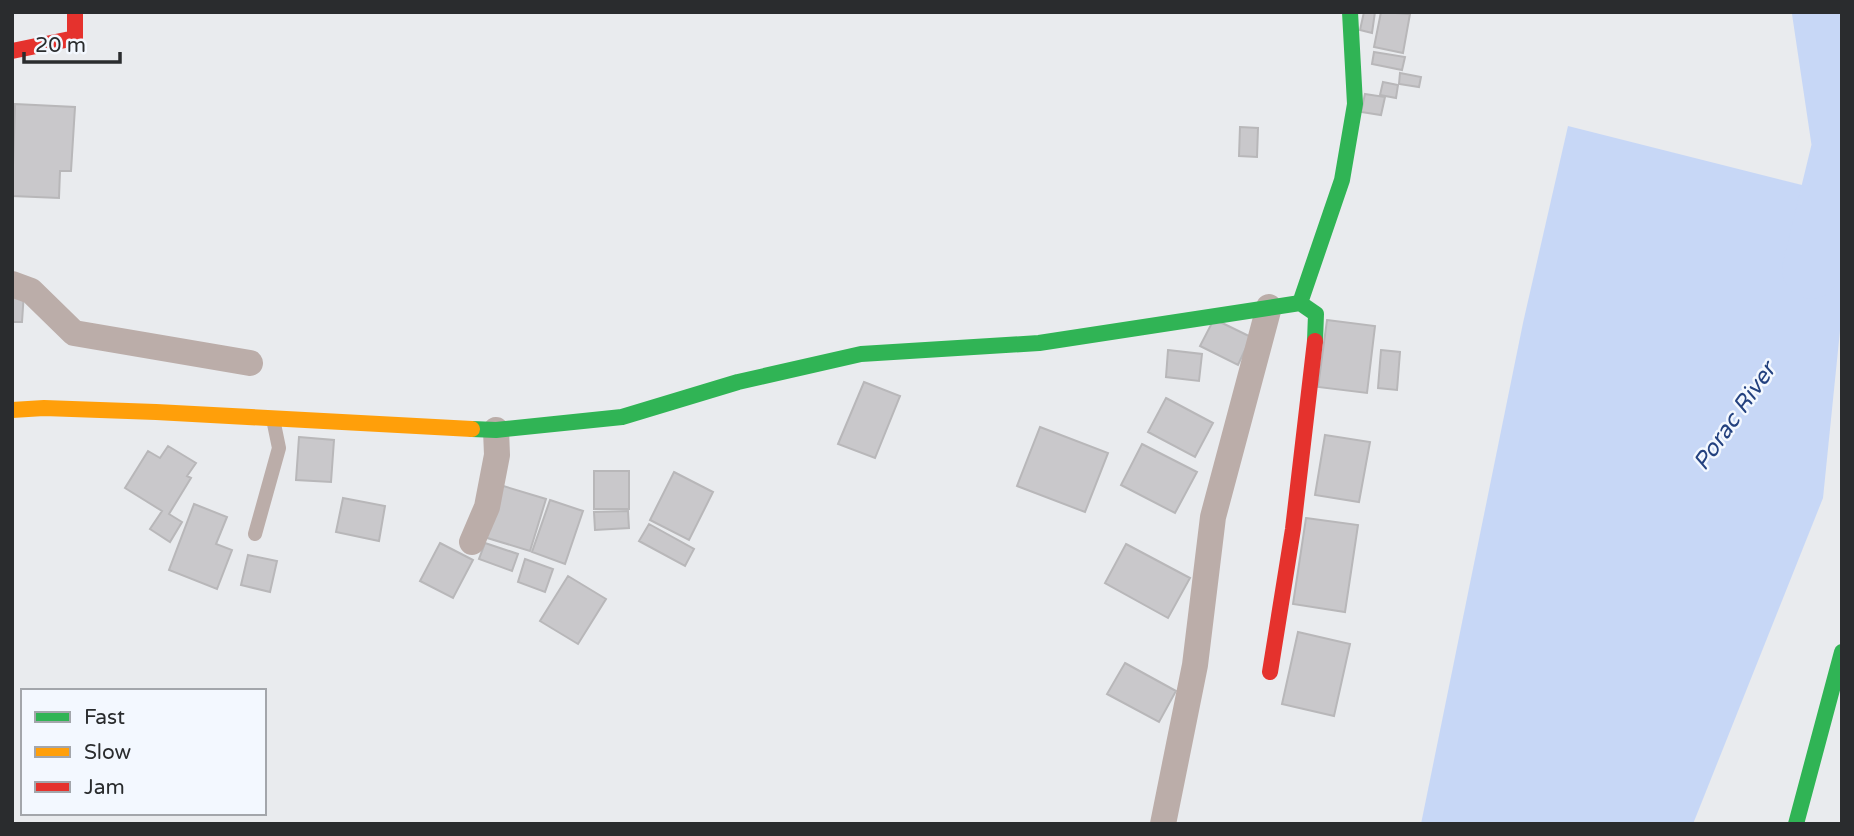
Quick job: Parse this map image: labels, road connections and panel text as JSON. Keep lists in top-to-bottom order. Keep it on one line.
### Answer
{"water":["Porac River"],"legend":["Fast","Slow","Jam"],"scale_bar":"20 m"}
